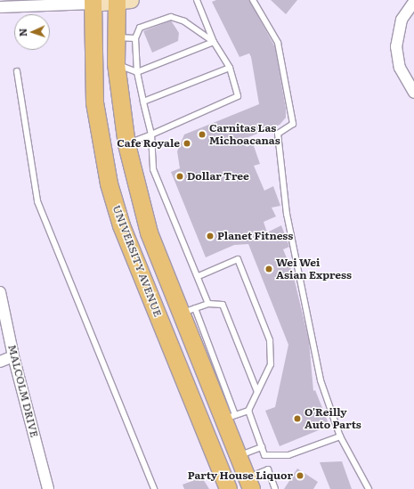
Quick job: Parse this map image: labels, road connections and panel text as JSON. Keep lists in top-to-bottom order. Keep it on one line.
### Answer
{"streets":{"main road":["UNIVERSITY AVENUE"],"street":["MALCOLM DRIVE"]},"places":["Carnitas Las Michoacanas","Cafe Royale","Dollar Tree","Planet Fitness","Wei Wei Asian Express","O'Reilly Auto Parts","Party House Liquor"],"north":"left"}
